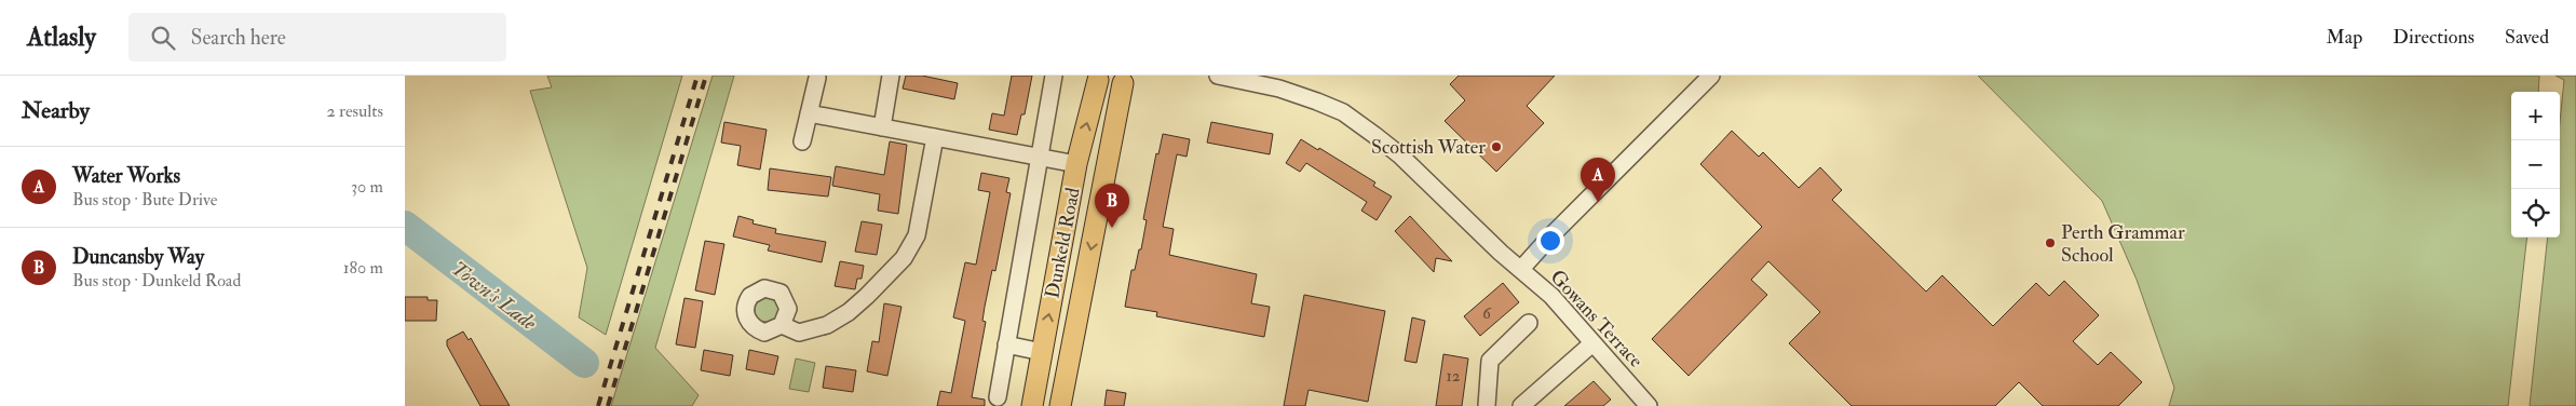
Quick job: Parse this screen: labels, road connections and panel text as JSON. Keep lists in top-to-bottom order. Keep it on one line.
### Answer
{"streets":{"main road":["Dunkeld Road"],"street":["Gowans Terrace"]},"water":["Town's Lade"],"places":["Scottish Water","Perth Grammar School"],"house_numbers":["6","12"],"page":{"header":"Atlasly","search":"Search here","nav":["Map","Directions","Saved"],"heading":["Nearby","2 results"],"map_buttons":["+","−"],"list":[{"mark":"A","name":"Water Works","note":"Bus stop · Bute Drive","value":"30 m"},{"mark":"B","name":"Duncansby Way","note":"Bus stop · Dunkeld Road","value":"180 m"}],"pins":["A","B"]}}
